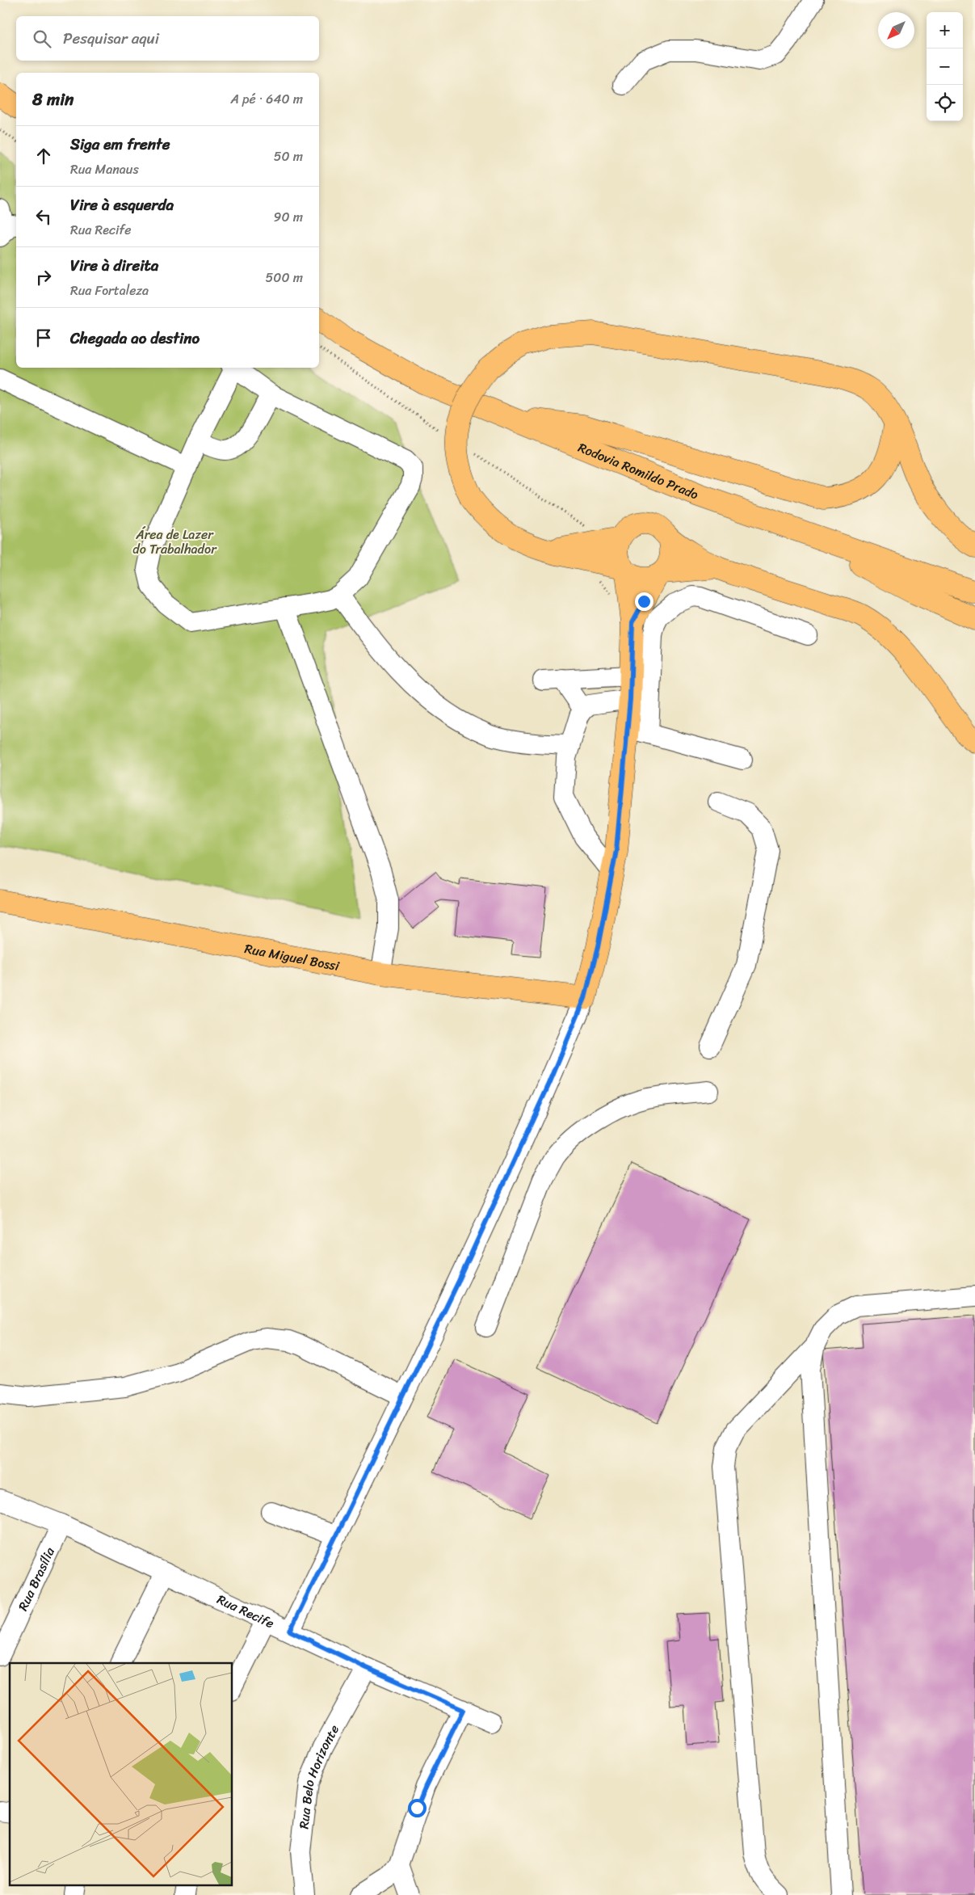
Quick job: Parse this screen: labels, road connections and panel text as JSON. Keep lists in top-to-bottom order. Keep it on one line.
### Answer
{"streets":{"main road":["Rodovia Romildo Prado","Rua Miguel Bossi"],"street":["Rua Brasília","Rua Recife","Rua Belo Horizonte"]},"crossings":[["Rua Brasília","Rua Recife"],["Rua Recife","Rua Belo Horizonte"]],"parks":["Área de Lazer do Trabalhador"],"north":"bottom left","page":{"map_buttons":["+","−"],"search":"Pesquisar aqui","heading":["8 min","A pé · 640 m"],"list":[["Siga em frente","Rua Manaus","50 m"],["Vire à esquerda","Rua Recife","90 m"],["Vire à direita","Rua Fortaleza","500 m"],"Chegada ao destino"]}}
